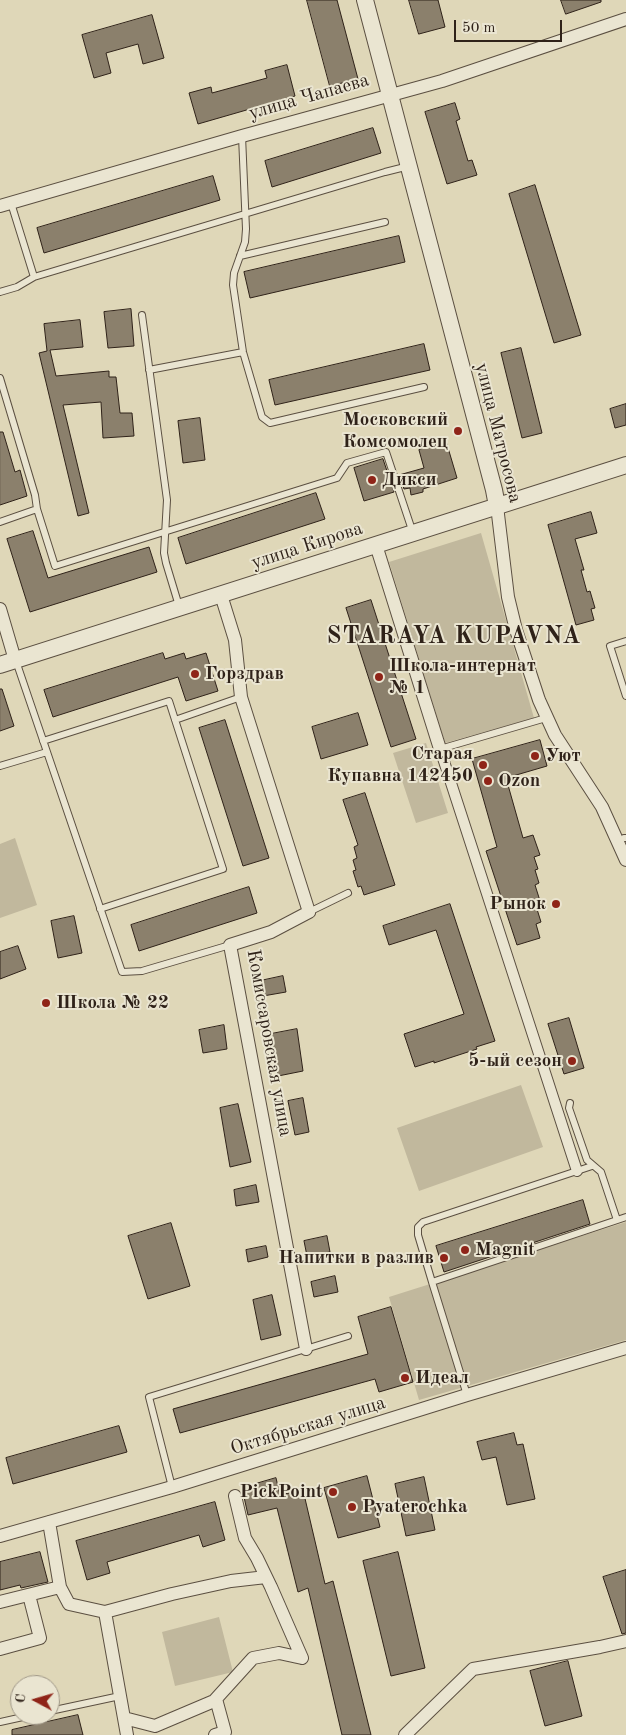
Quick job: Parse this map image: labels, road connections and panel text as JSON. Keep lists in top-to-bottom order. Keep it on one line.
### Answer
{"streets":{"street":["улица Чапаева","улица Матросова","улица Кирова","Комиссаровская улица","Октябрьская улица"]},"crossings":[["улица Чапаева","улица Матросова"],["улица Матросова","улица Кирова"]],"districts":["STARAYA KUPAVNA"],"places":["Московский Комсомолец","Дикси","Горздрав","Школа-интернат № 1","Уют","Старая Купавна 142450","Ozon","Рынок","Школа № 22","5-ый сезон","Magnit","Напитки в разлив","Идеал","PickPoint","Pyaterochka"],"scale_bar":"50 m","north":"left"}
